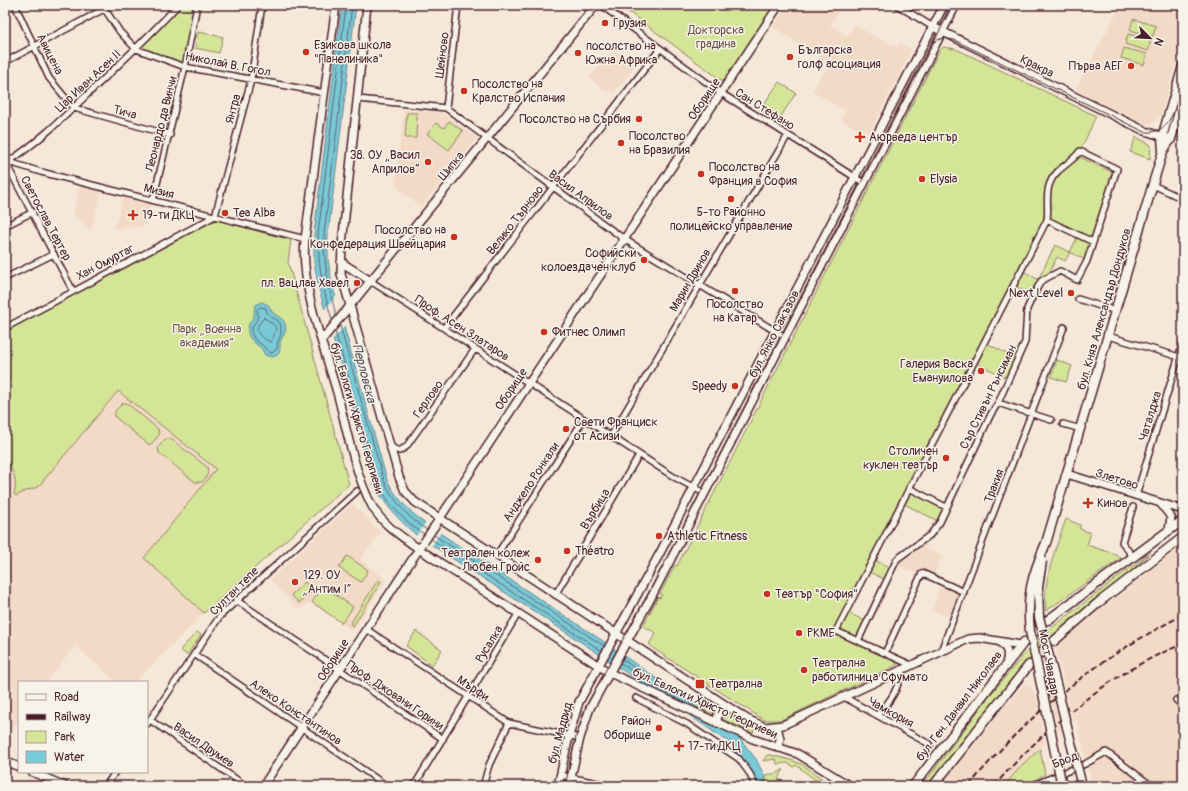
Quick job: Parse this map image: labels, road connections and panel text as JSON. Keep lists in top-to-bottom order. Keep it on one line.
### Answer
{"streets":{"main road":["Кракра","Оборище","Шипка","бул. Княз Александър Дондуков","бул. Янко Сакъзов","бул. Евлоги и Христо Георгиеви","Злетово","Мост Чавдар","бул. Ген. Данаил Николаев","бул. Мадрид"],"street":["Авицена","Шейново","Николай В. Гогол","Цар Иван Асен II","Янтра","Сан Стефано","Тича","Леонардо да Винчи","Мизия","Васил Априлов","Светослав Тертер","Велико Търново","Хан Омуртаг","Марин Дринов","Проф. Асен Златаров","Сър Стивън Рънсиман","Герлово","Чаталджа","Анджело Ронкали","Тракия","Върбица","Султан тепе","Русалка","Мърфи","Проф. Джовани Горини","Алеко Константинов","Чамкория","Васил Друмев","Брод"]},"crossings":[["Авицена","Цар Иван Асен II"],["Авицена","Тича"],["Шейново","Васил Априлов"],["Николай В. Гогол","Цар Иван Асен II"],["Николай В. Гогол","Янтра"],["Николай В. Гогол","Леонардо да Винчи"],["Николай В. Гогол","бул. Евлоги и Христо Георгиеви"],["Кракра","бул. Княз Александър Дондуков"],["Кракра","бул. Янко Сакъзов"],["Цар Иван Асен II","Тича"],["Цар Иван Асен II","Мизия"],["Цар Иван Асен II","Светослав Тертер"],["Оборище","Сан Стефано"],["Оборище","Васил Априлов"],["Оборище","Проф. Асен Златаров"],["Оборище","бул. Евлоги и Христо Георгиеви"],["Оборище","Мърфи"],["Оборище","Проф. Джовани Горини"],["Оборище","Алеко Константинов"],["Янтра","Мизия"],["Янтра","Хан Омуртаг"],["Сан Стефано","Велико Търново"],["Сан Стефано","Марин Дринов"],["Сан Стефано","бул. Янко Сакъзов"],["Тича","Леонардо да Винчи"],["Леонардо да Винчи","Мизия"],["Шипка","Васил Априлов"],["Шипка","Проф. Асен Златаров"],["Шипка","бул. Евлоги и Христо Георгиеви"],["Мизия","Светослав Тертер"],["Мизия","Хан Омуртаг"],["Мизия","бул. Евлоги и Христо Георгиеви"],["Васил Априлов","Велико Търново"],["Васил Априлов","Марин Дринов"],["Васил Априлов","бул. Янко Сакъзов"],["Светослав Тертер","Хан Омуртаг"],["Велико Търново","Проф. Асен Златаров"],["Марин Дринов","Проф. Асен Златаров"],["бул. Княз Александър Дондуков","Злетово"],["бул. Княз Александър Дондуков","Мост Чавдар"],["Проф. Асен Златаров","бул. Янко Сакъзов"],["Проф. Асен Златаров","Герлово"],["Проф. Асен Златаров","Анджело Ронкали"],["Проф. Асен Златаров","Върбица"],["бул. Янко Сакъзов","бул. Евлоги и Христо Георгиеви"],["бул. Янко Сакъзов","бул. Мадрид"],["Герлово","бул. Евлоги и Христо Георгиеви"],["Чаталджа","Злетово"],["бул. Евлоги и Христо Георгиеви","Анджело Ронкали"],["бул. Евлоги и Христо Георгиеви","Върбица"],["бул. Евлоги и Христо Георгиеви","Русалка"],["бул. Евлоги и Христо Георгиеви","бул. Мадрид"],["Злетово","Мост Чавдар"],["Султан тепе","Проф. Джовани Горини"],["Султан тепе","Алеко Константинов"],["Султан тепе","Васил Друмев"],["Русалка","Мърфи"],["Русалка","Проф. Джовани Горини"],["Мърфи","бул. Мадрид"]],"water":["Перловска"],"parks":["Докторска градина","Парк „Военна академия“"],"places":{"other":["Грузия","Езикова школа \"Панелиника\"","посолство на Южна Африка","Българска голф асоциация","Първа АЕГ","Посолство на Кралство Испания","Посолство на Сърбия","Посолство на Бразилия","38. ОУ „Васил Априлов“","Посолство на Франция в София","Elysia","5-то Районно полицейско управление","Tea Alba","Посолство на Конфедерация Швейцария","Софийски колоездачен клуб","пл. Вацлав Хавел","Посолство на Катар","Next Level","Фитнес Олимп","Галерия Васка Емануилова","Speedy","Свети Франциск от Асизи","Столичен куклен театър","Athletic Fitness","Théatro","Театрален колеж Любен Гройс","129. ОУ „Антим I“","Театър \"София\"","РКМЕ","Театрална работилница Сфумато","Район Оборище"],"health":["Аюрведа център","19-ти ДКЦ","Кинов","17-ти ДКЦ"],"transit":["Театрална"]},"legend":["Road","Railway","Park","Water"],"north":"bottom right"}
